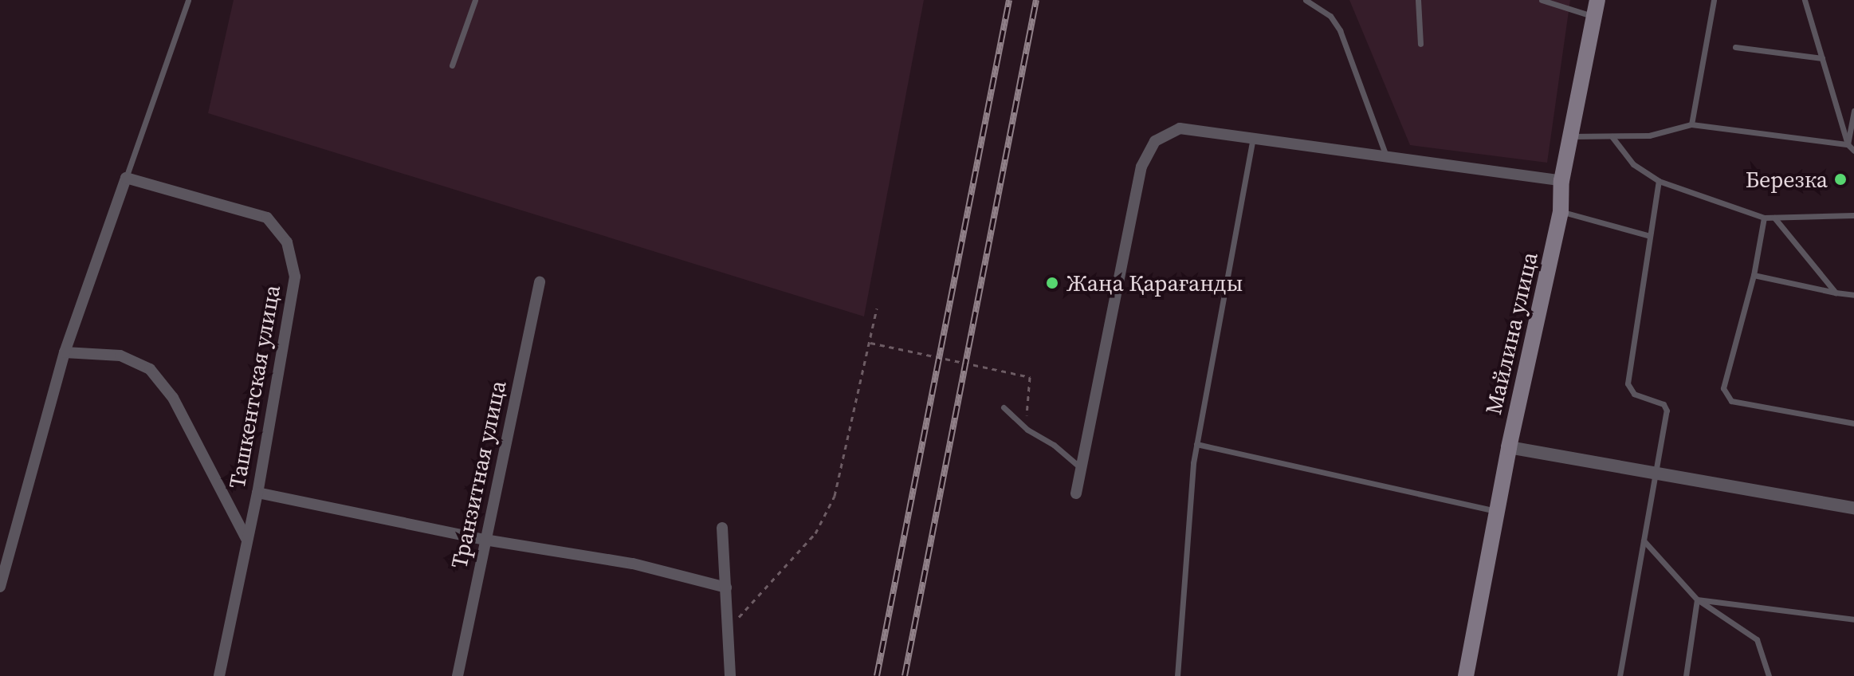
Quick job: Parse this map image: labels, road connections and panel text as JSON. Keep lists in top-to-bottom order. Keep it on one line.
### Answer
{"streets":{"main road":["Майлина улица"],"street":["Ташкентская улица","Транзитная улица"]},"places":["Березка","Жаңа Қарағанды"]}
